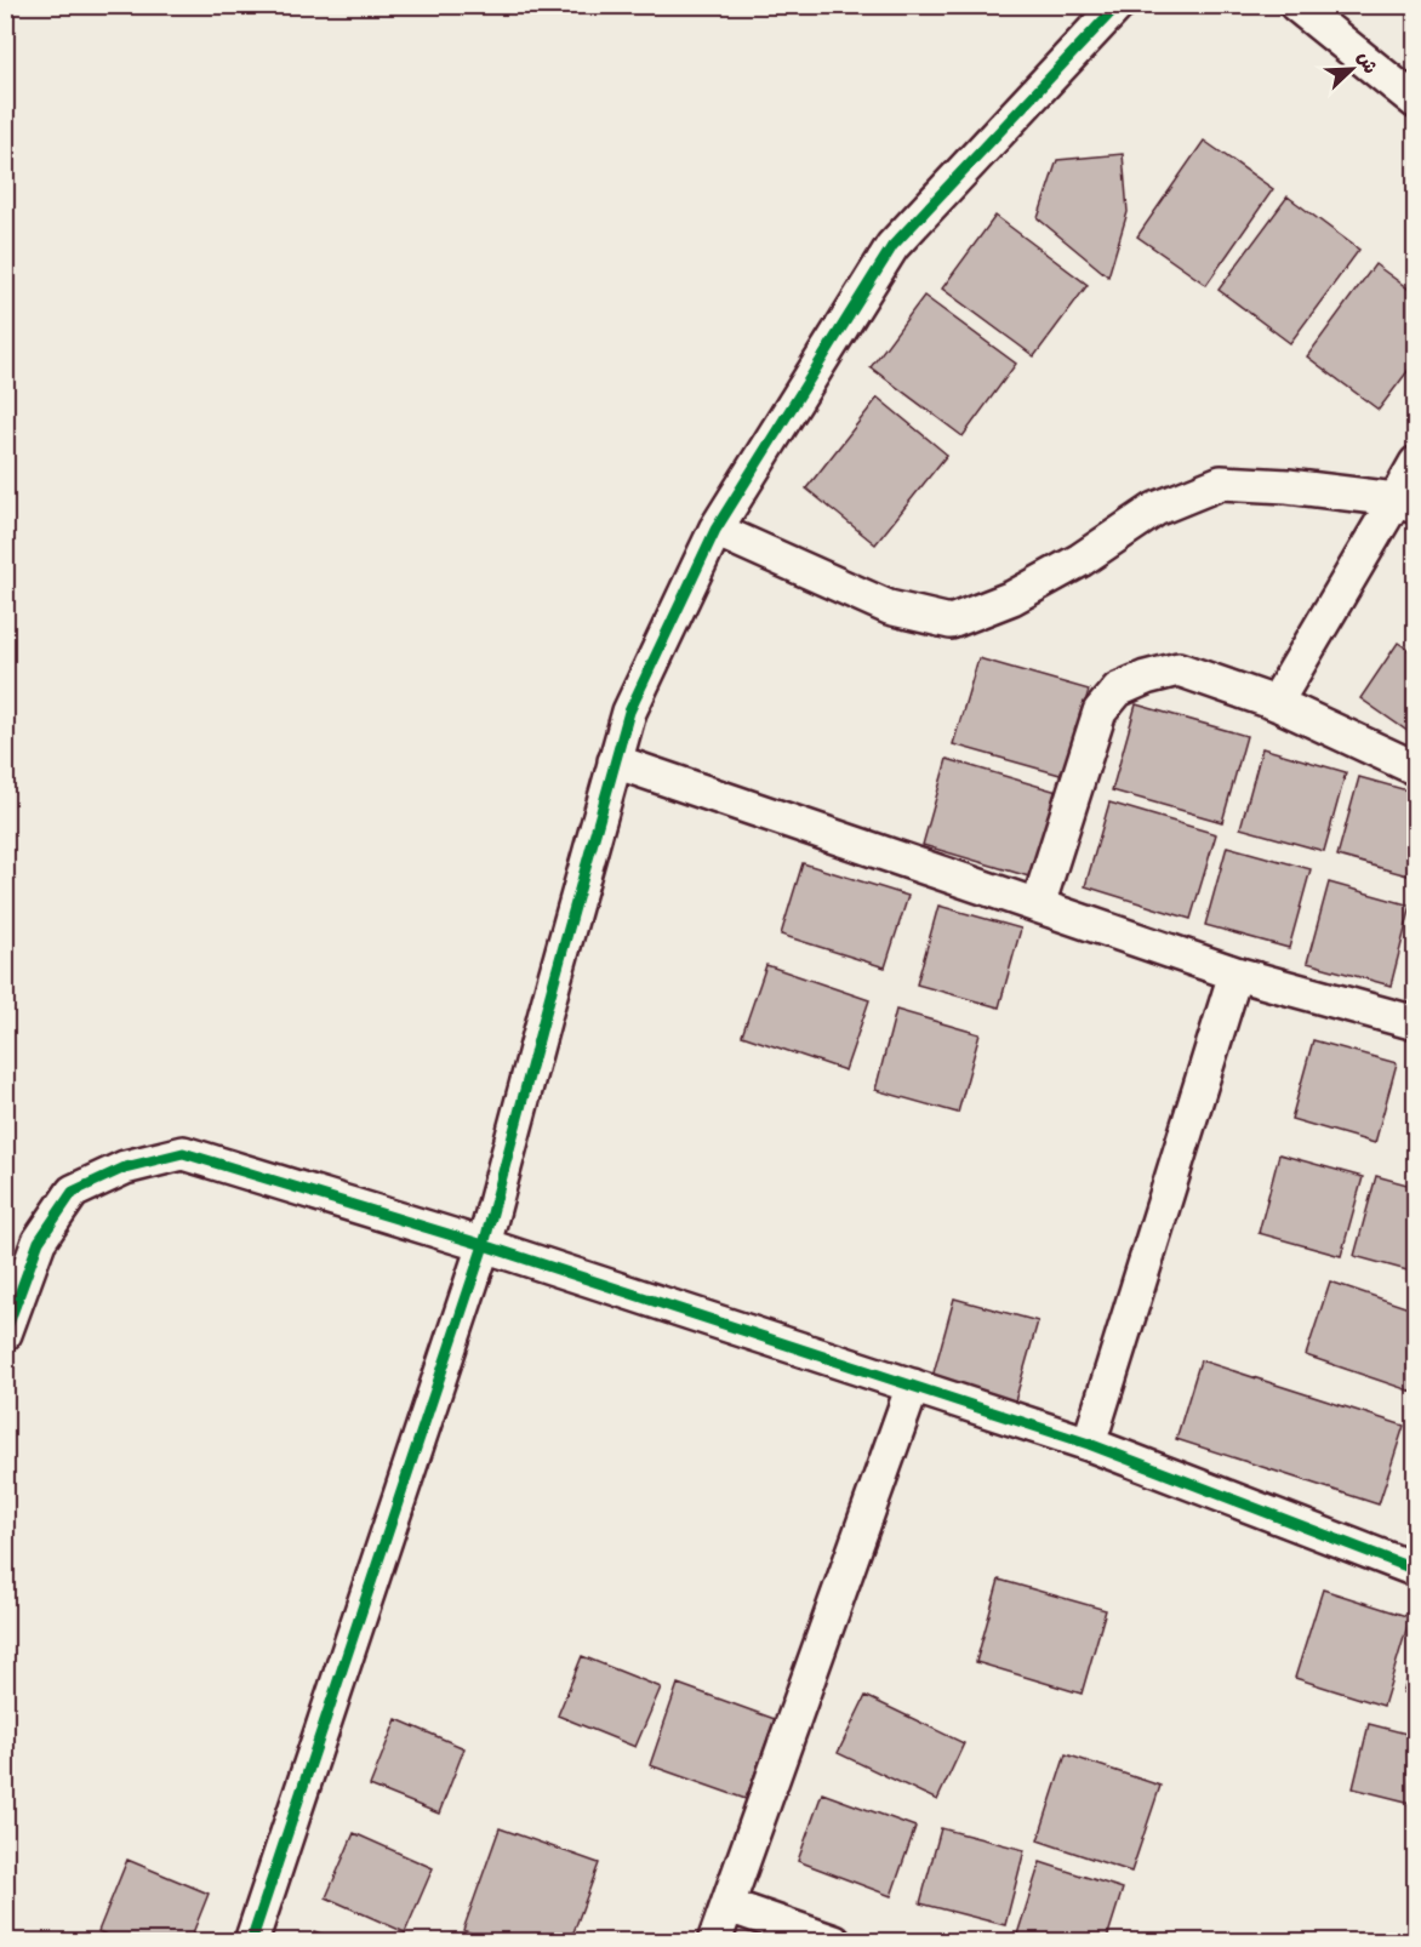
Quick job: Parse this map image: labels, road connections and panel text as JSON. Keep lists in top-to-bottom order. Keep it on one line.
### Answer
{"north":"top right"}
